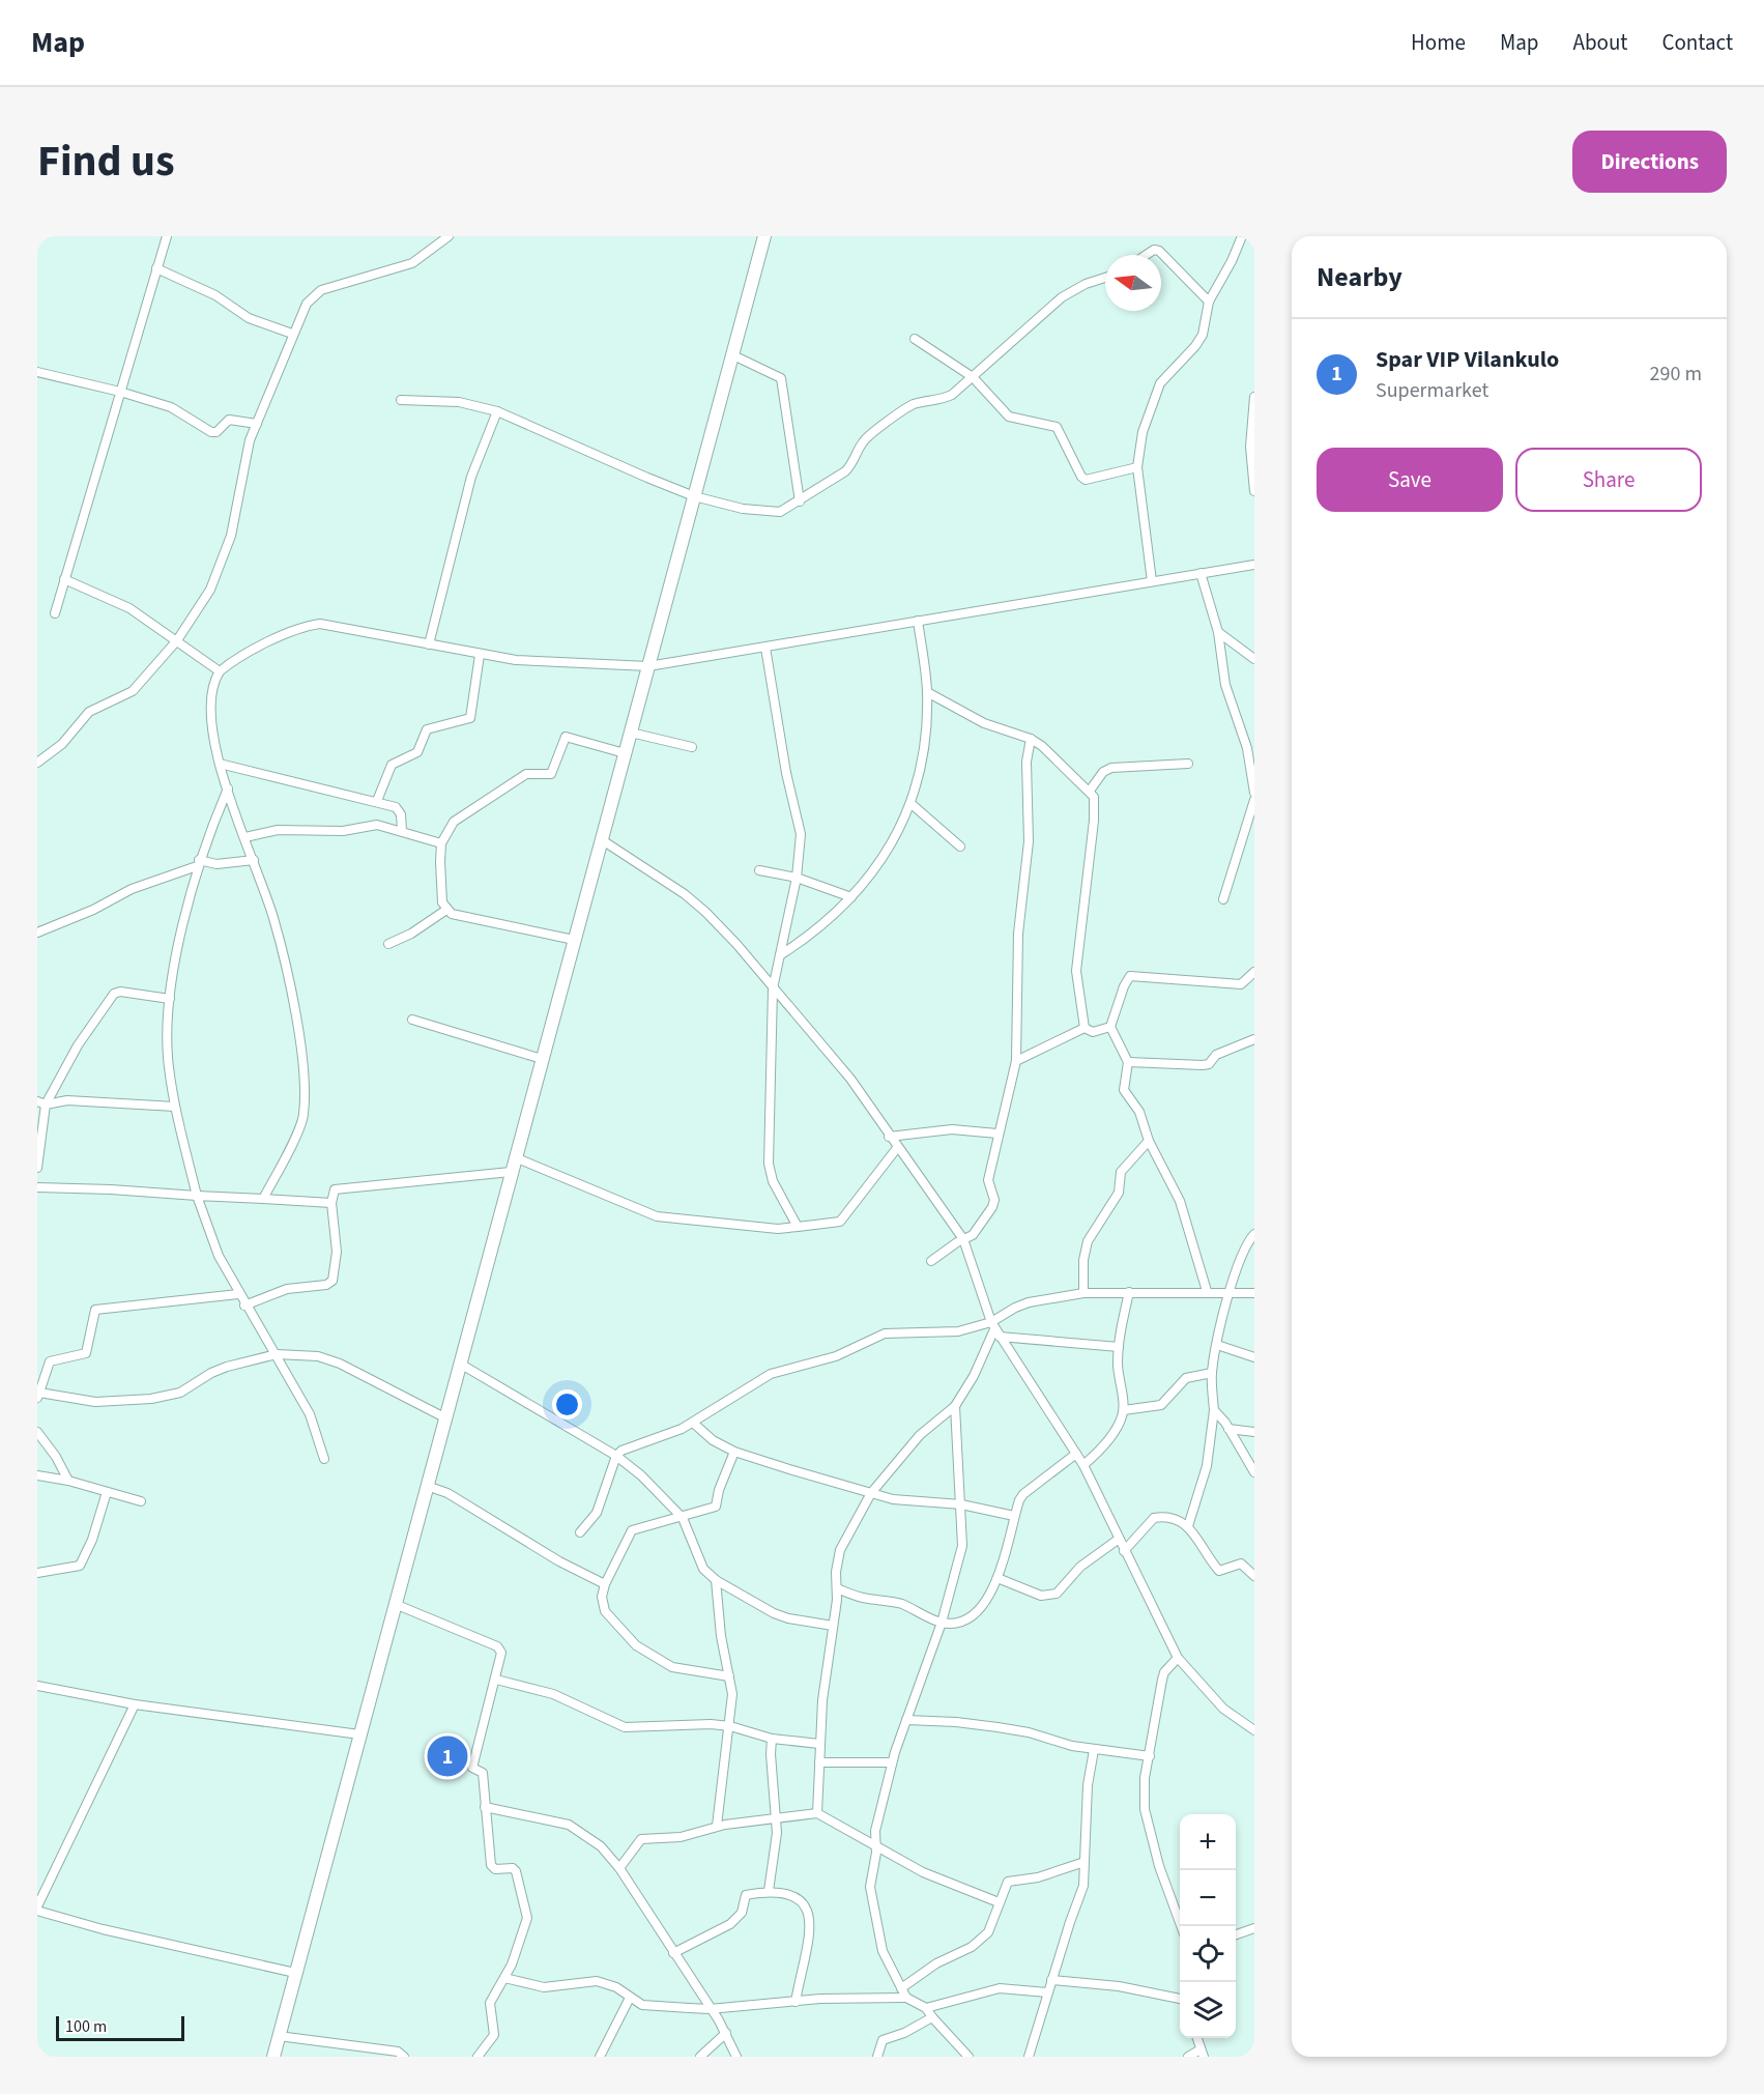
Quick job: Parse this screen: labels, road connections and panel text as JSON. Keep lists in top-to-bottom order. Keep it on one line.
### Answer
{"scale_bar":"100 m","north":"left","page":{"header":"Map","nav":["Home","Map","About","Contact"],"title":"Find us","buttons":["Directions",["Save","Share"]],"heading":"Nearby","list":[{"mark":"1","name":"Spar VIP Vilankulo","note":"Supermarket","value":"290 m"}],"pins":"1","map_buttons":["+","−"],"scale":"100 m"}}
